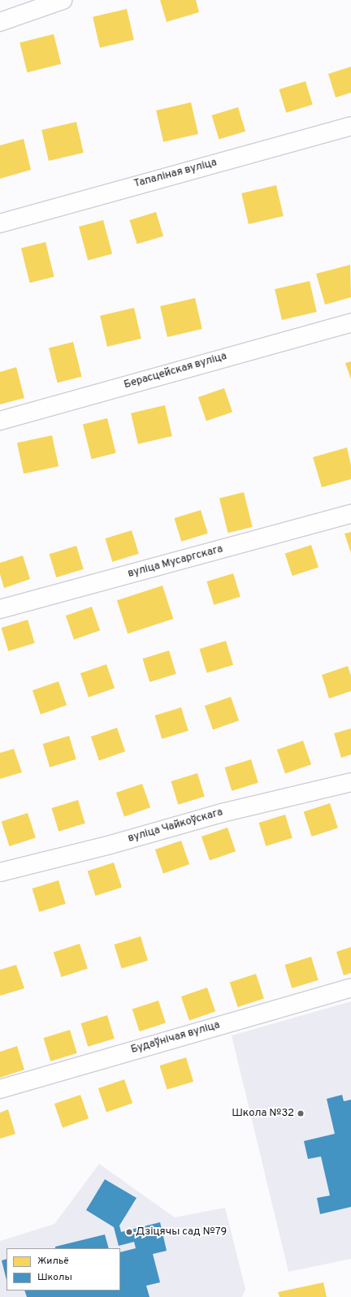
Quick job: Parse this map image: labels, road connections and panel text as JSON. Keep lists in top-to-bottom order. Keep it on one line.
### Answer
{"streets":{"street":["Тапаліная вуліца","Берасцейская вуліца","вуліца Мусаргскага","вуліца Чайкоўскага","Будаўнічая вуліца"]},"places":["Школа №32","Дзіцячы сад №79"],"legend":["Жильё","Школы"]}
